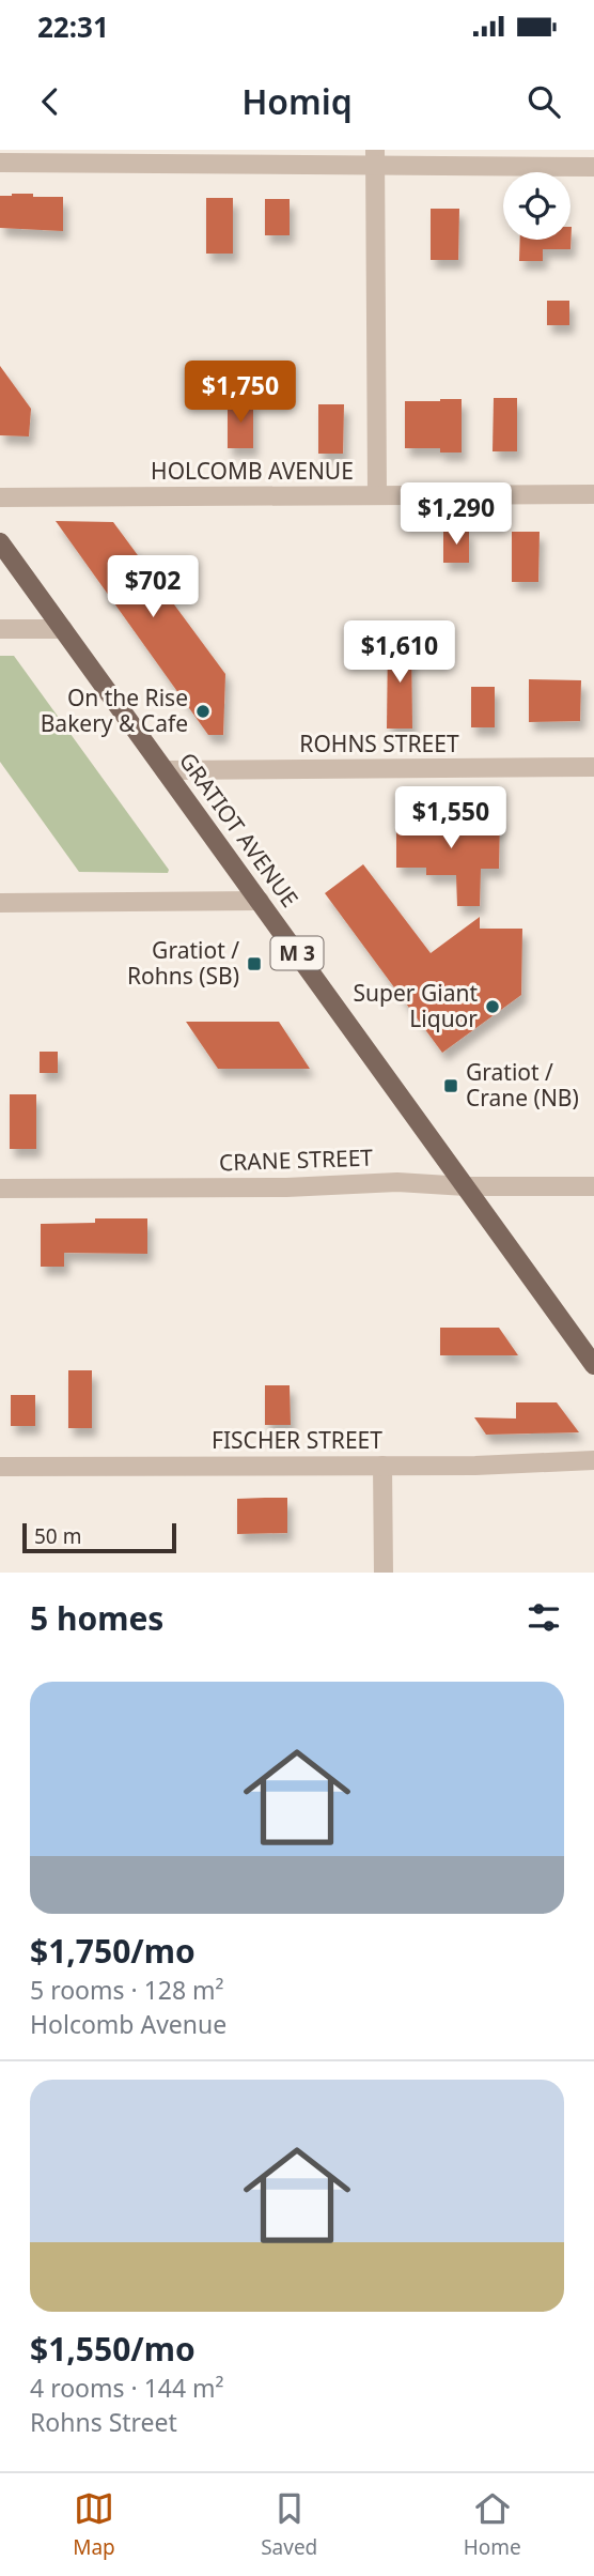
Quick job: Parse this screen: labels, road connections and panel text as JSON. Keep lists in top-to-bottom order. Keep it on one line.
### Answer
{"streets":{"main road":["GRATIOT AVENUE","M 3"],"street":["HOLCOMB AVENUE","ROHNS STREET","CRANE STREET","FISCHER STREET"]},"crossings":[["ROHNS STREET","GRATIOT AVENUE"],["GRATIOT AVENUE","CRANE STREET"]],"places":{"other":["On the Rise Bakery & Cafe","Super Giant Liquor"],"transit":["Gratiot / Rohns (SB)","Gratiot / Crane (NB)"]},"scale_bar":"50 m","page":{"status":"22:31","header":"Homiq","price":["$1,750","$1,290","$702","$1,610","$1,550"],"scale":"50 m","heading":"5 homes","list":[{"name":"$1,750/mo","note":"5 rooms · 128 m² · Holcomb Avenue"},{"name":"$1,550/mo","note":"4 rooms · 144 m² · Rohns Street"}],"tabs":["Map","Saved","Home"]}}
